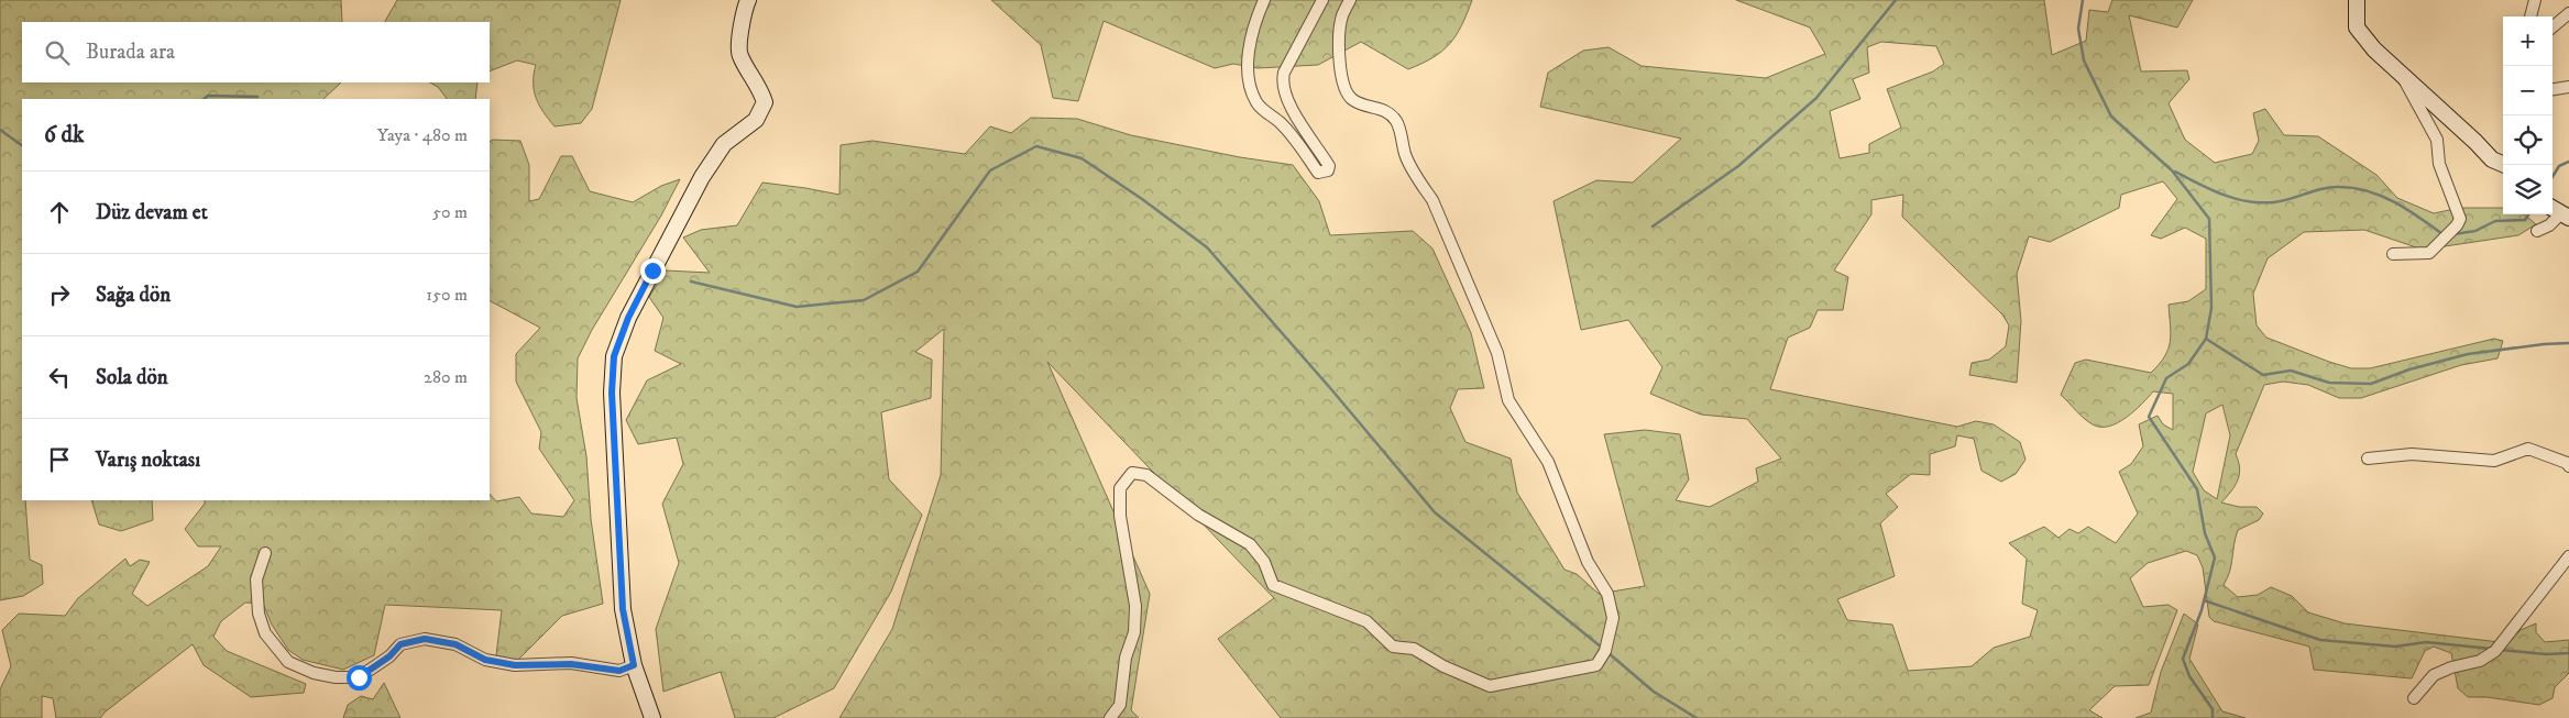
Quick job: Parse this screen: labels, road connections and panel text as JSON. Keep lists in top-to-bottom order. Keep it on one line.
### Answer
{"page":{"map_buttons":["+","−"],"search":"Burada ara","heading":["6 dk","Yaya · 480 m"],"list":[["Düz devam et","50 m"],["Sağa dön","150 m"],["Sola dön","280 m"],"Varış noktası"]}}
